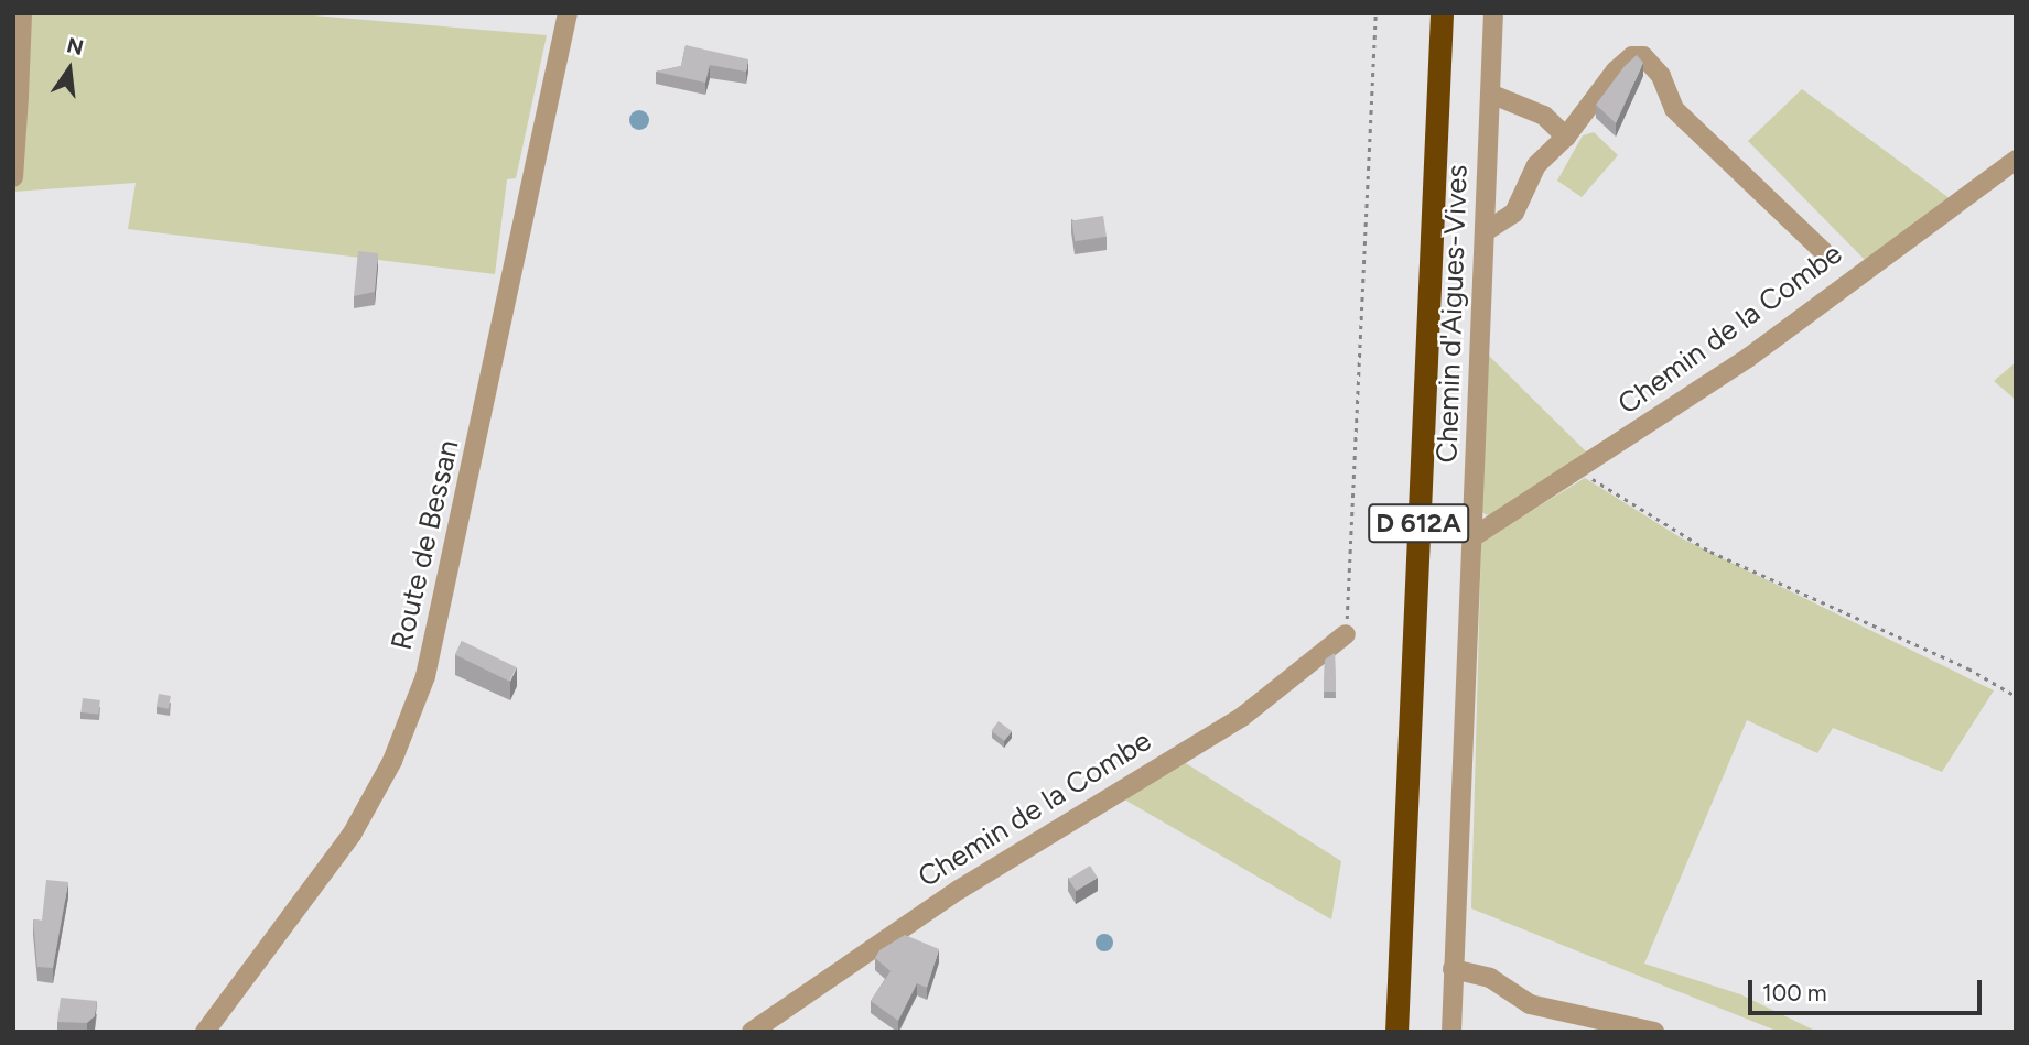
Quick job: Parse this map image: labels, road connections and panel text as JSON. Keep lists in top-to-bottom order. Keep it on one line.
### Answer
{"streets":{"highway":["D 612A"],"street":["Chemin d'Aigues-Vives","Chemin de la Combe","Route de Bessan"]},"crossings":[["Chemin d'Aigues-Vives","Chemin de la Combe"]],"scale_bar":"100 m","north":"top"}
